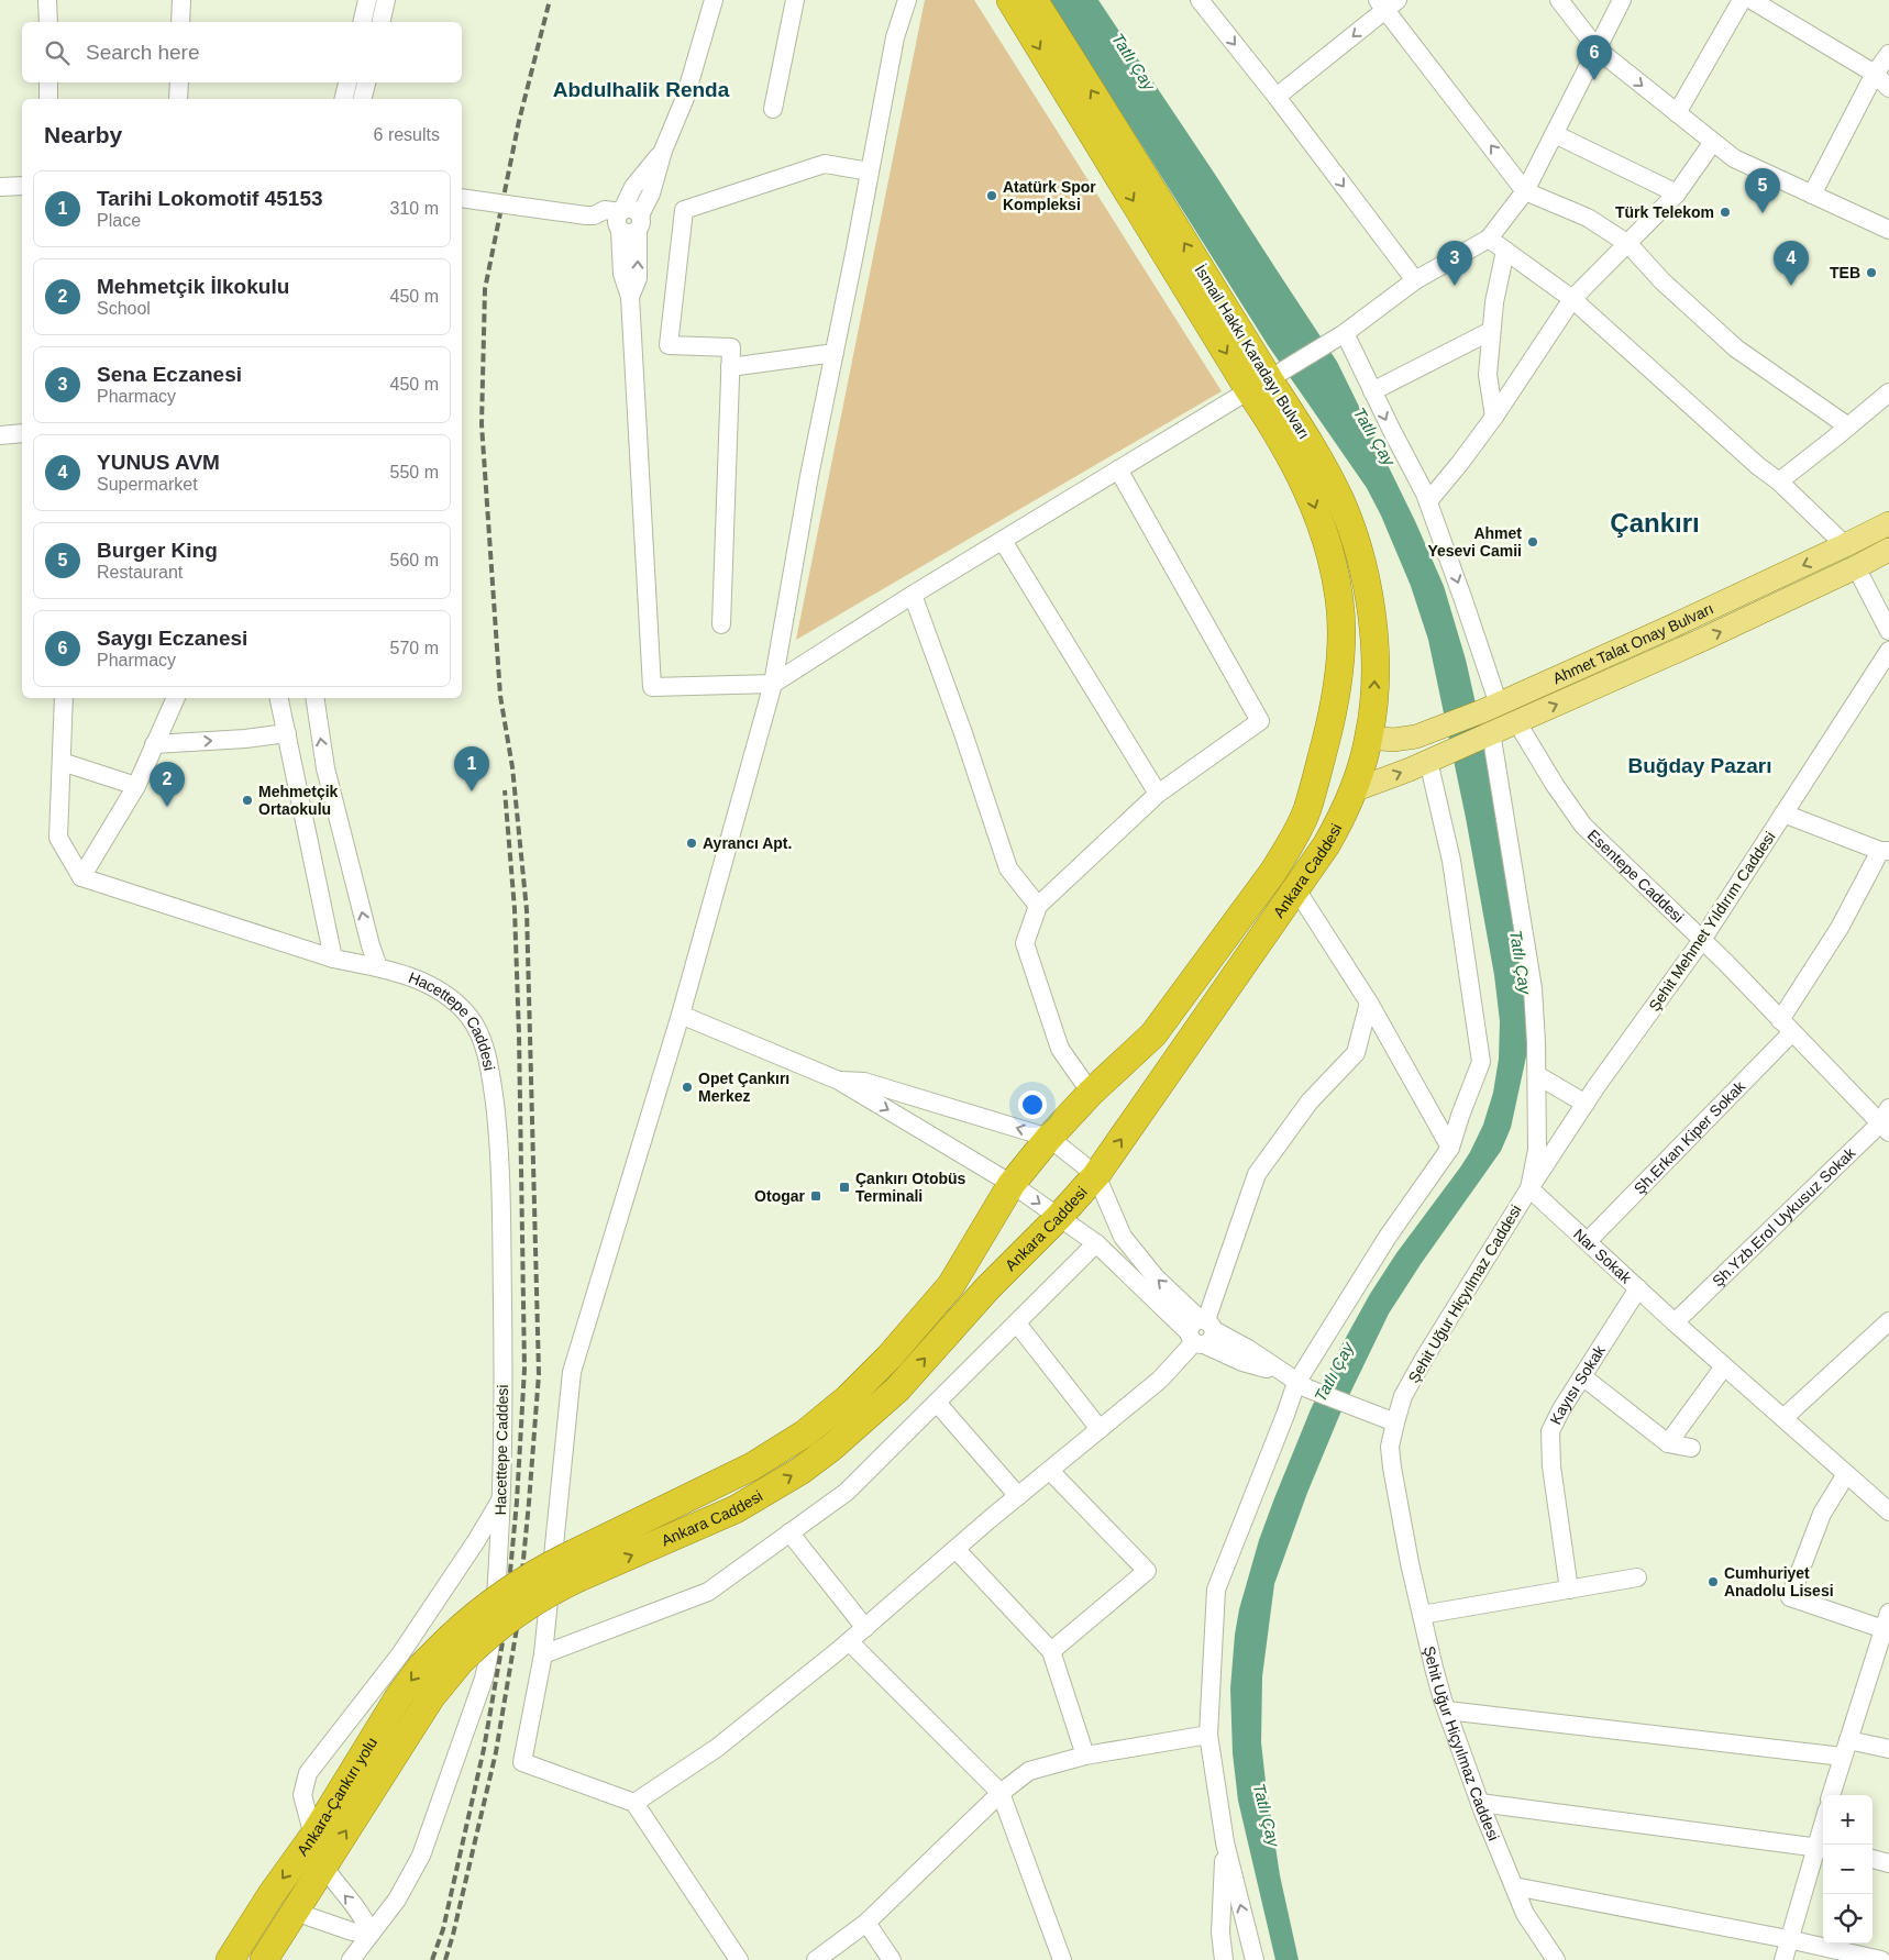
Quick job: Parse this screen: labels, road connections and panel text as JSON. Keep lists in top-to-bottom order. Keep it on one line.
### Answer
{"streets":{"highway":["İsmail Hakkı Karadayı Bulvarı","Ankara Caddesi","Ankara-Çankırı yolu"],"main road":["Ahmet Talat Onay Bulvarı"],"street":["Esentepe Caddesi","Şehit Mehmet Yıldırım Caddesi","Hacettepe Caddesi","Şh.Erkan Kiper Sokak","Şh.Yzb.Erol Uykusuz Sokak","Nar Sokak","Şehit Uğur Hiçyılmaz Caddesi","Kayısı Sokak"]},"crossings":[["İsmail Hakkı Karadayı Bulvarı","Ahmet Talat Onay Bulvarı"],["İsmail Hakkı Karadayı Bulvarı","Ankara Caddesi"],["Ahmet Talat Onay Bulvarı","Ankara Caddesi"],["Ahmet Talat Onay Bulvarı","Esentepe Caddesi"],["Ahmet Talat Onay Bulvarı","Şehit Uğur Hiçyılmaz Caddesi"],["Esentepe Caddesi","Şehit Mehmet Yıldırım Caddesi"],["Esentepe Caddesi","Şh.Erkan Kiper Sokak"],["Esentepe Caddesi","Şh.Yzb.Erol Uykusuz Sokak"],["Şehit Mehmet Yıldırım Caddesi","Nar Sokak"],["Şehit Mehmet Yıldırım Caddesi","Şehit Uğur Hiçyılmaz Caddesi"],["Şh.Erkan Kiper Sokak","Nar Sokak"],["Şh.Yzb.Erol Uykusuz Sokak","Nar Sokak"],["Nar Sokak","Şehit Uğur Hiçyılmaz Caddesi"],["Nar Sokak","Kayısı Sokak"]],"districts":["Abdulhalik Renda","Çankırı","Buğday Pazarı"],"water":["Tatlı Çay"],"places":{"other":["Atatürk Spor Kompleksi","Türk Telekom","TEB","Ahmet Yesevi Camii","Mehmetçik Ortaokulu","Ayrancı Apt.","Opet Çankırı Merkez","Cumhuriyet Anadolu Lisesi"],"transit":["Çankırı Otobüs Terminali","Otogar"]},"page":{"search":"Search here","pins":["6","5","3","4","1","2"],"heading":["Nearby","6 results"],"list":[{"mark":"1","name":"Tarihi Lokomotif 45153","note":"Place","value":"310 m"},{"mark":"2","name":"Mehmetçik İlkokulu","note":"School","value":"450 m"},{"mark":"3","name":"Sena Eczanesi","note":"Pharmacy","value":"450 m"},{"mark":"4","name":"YUNUS AVM","note":"Supermarket","value":"550 m"},{"mark":"5","name":"Burger King","note":"Restaurant","value":"560 m"},{"mark":"6","name":"Saygı Eczanesi","note":"Pharmacy","value":"570 m"}],"map_buttons":["+","−"]}}
